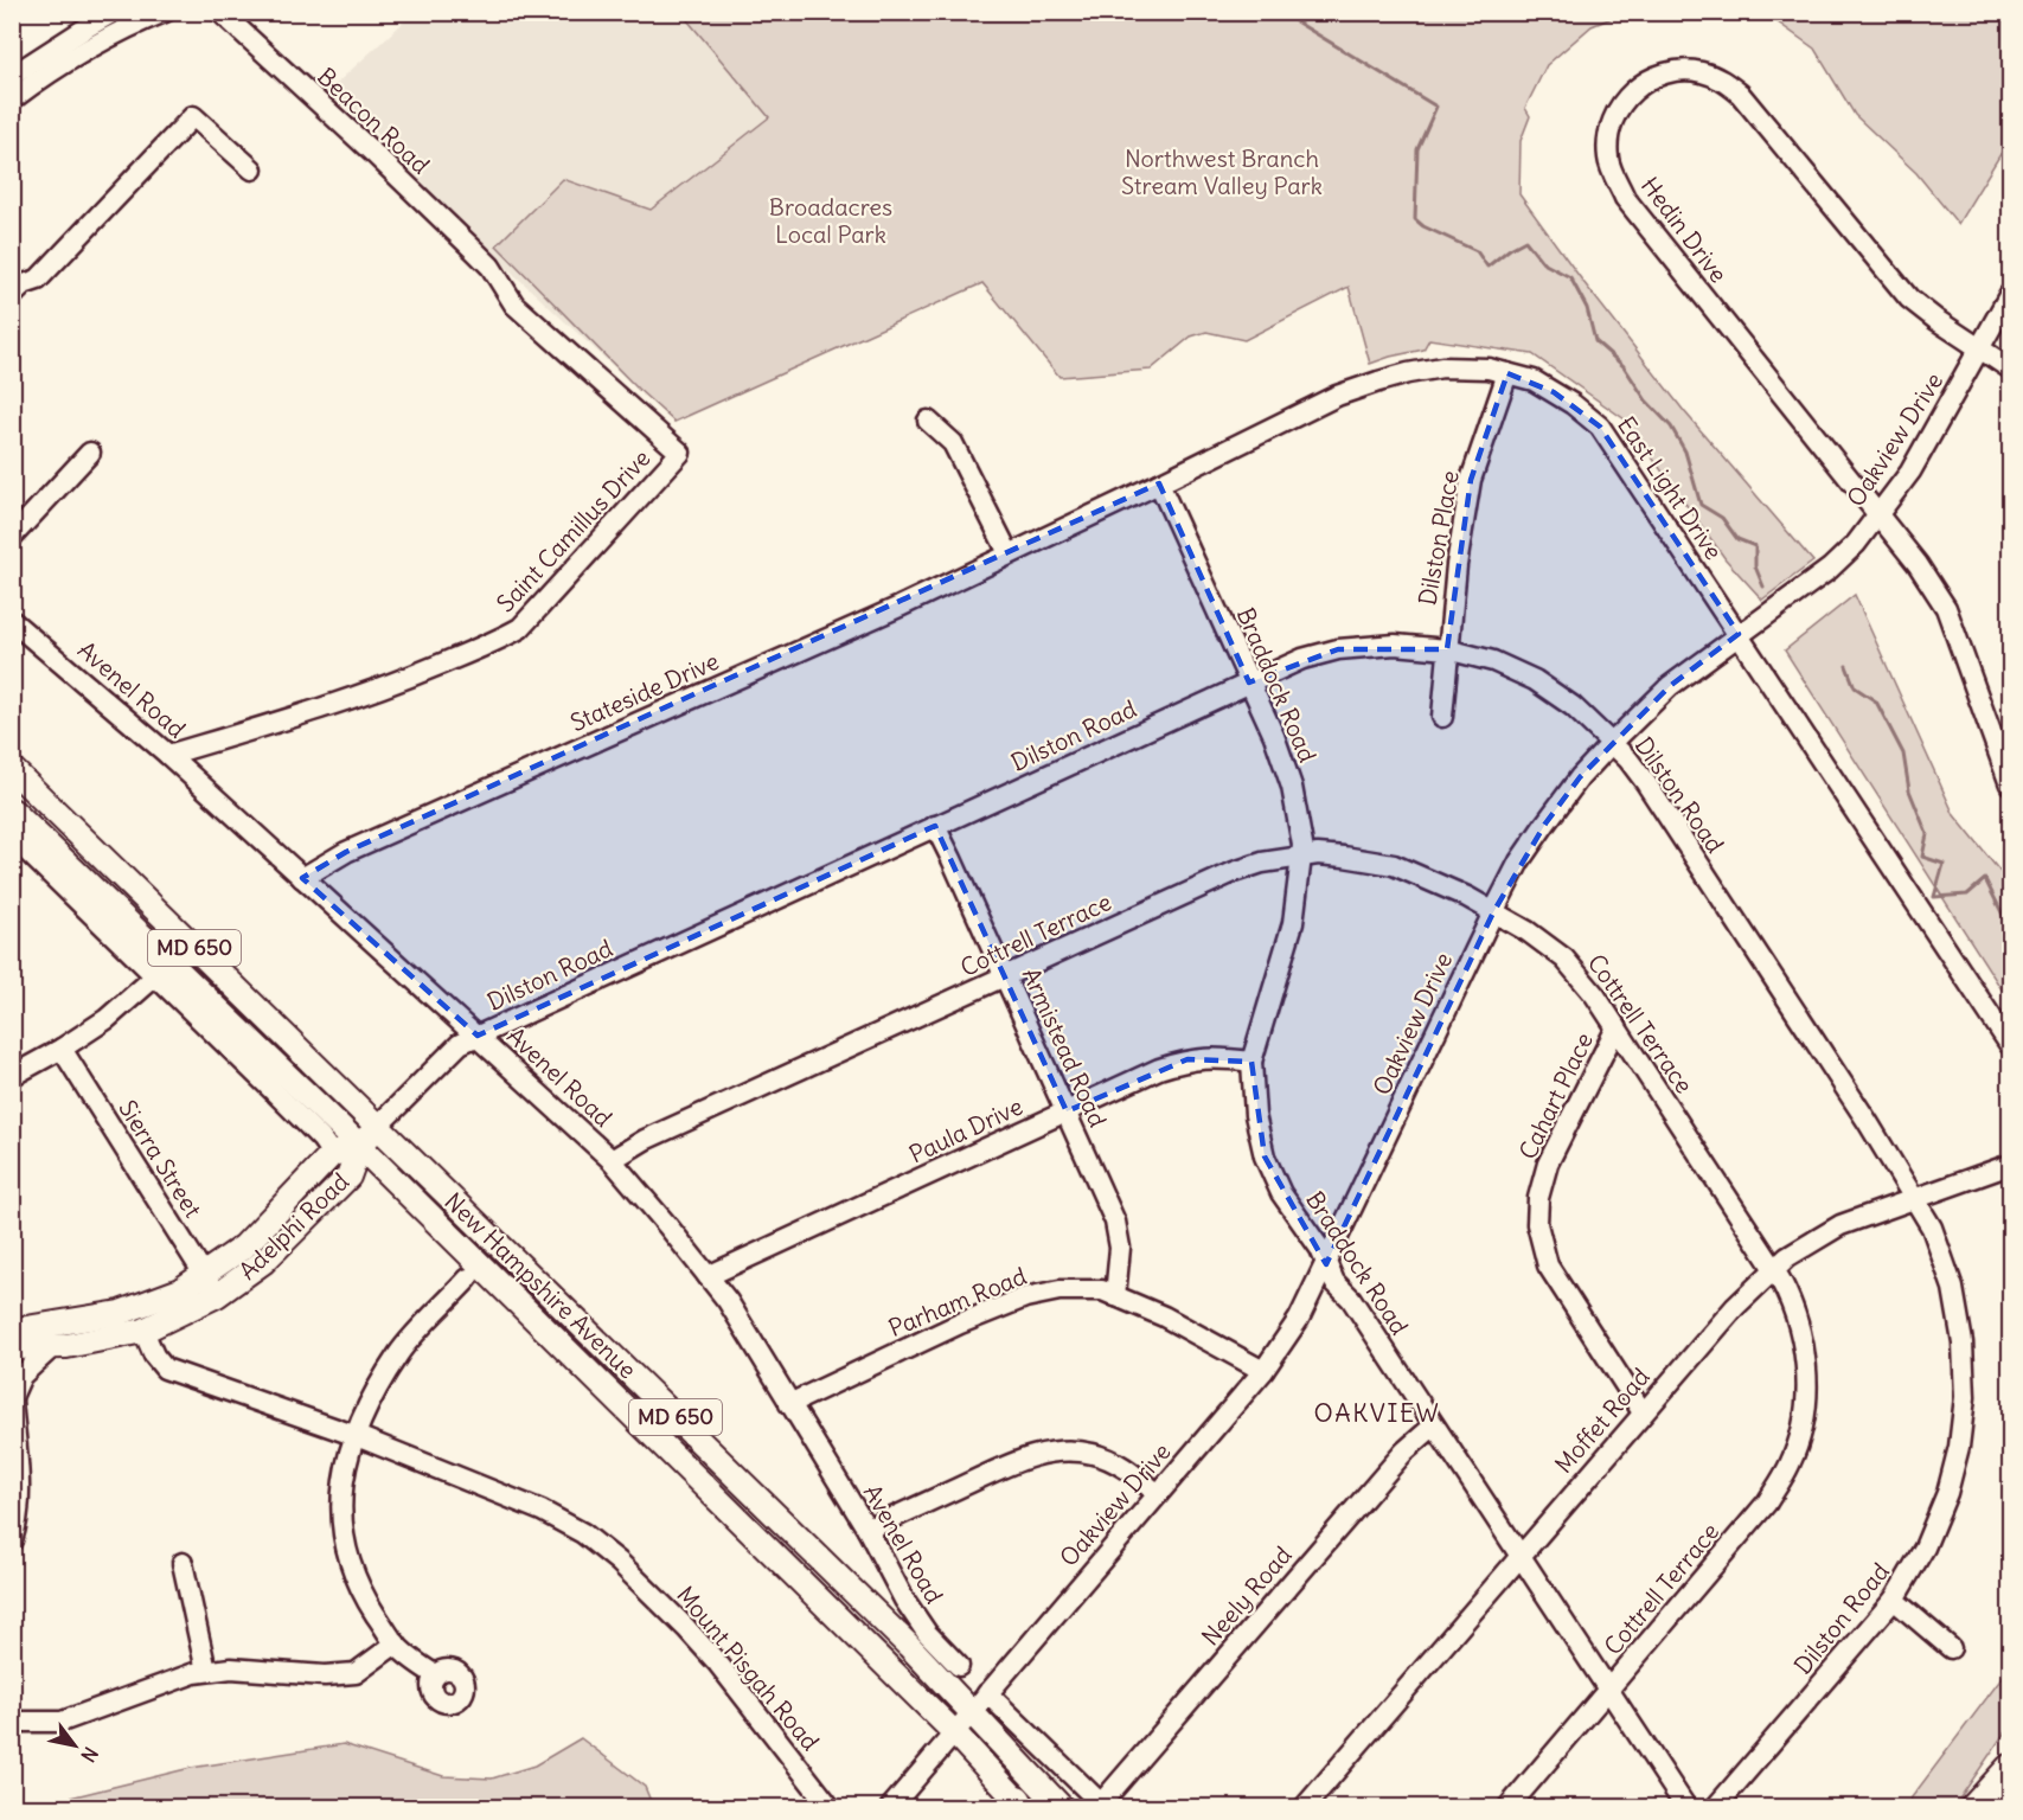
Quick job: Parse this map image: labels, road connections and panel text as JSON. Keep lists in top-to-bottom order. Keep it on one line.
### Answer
{"streets":{"main road":["MD 650","Adelphi Road","New Hampshire Avenue"],"street":["Beacon Road","Hedin Drive","Oakview Drive","East Light Drive","Saint Camillus Drive","Dilston Place","Braddock Road","Avenel Road","Stateside Drive","Dilston Road","Cottrell Terrace","Armistead Road","Cahart Place","Paula Drive","Sierra Street","Parham Road","Moffet Road","Neely Road","Mount Pisgah Road"]},"crossings":[["Beacon Road","Saint Camillus Drive"],["Hedin Drive","Oakview Drive"],["Oakview Drive","East Light Drive"],["Oakview Drive","Braddock Road"],["Oakview Drive","Dilston Road"],["Oakview Drive","Cottrell Terrace"],["Oakview Drive","New Hampshire Avenue"],["Oakview Drive","Parham Road"],["East Light Drive","Dilston Place"],["East Light Drive","Braddock Road"],["East Light Drive","Stateside Drive"],["Saint Camillus Drive","Avenel Road"],["Dilston Place","Dilston Road"],["Braddock Road","Dilston Road"],["Braddock Road","Cottrell Terrace"],["Braddock Road","Paula Drive"],["Braddock Road","Moffet Road"],["Braddock Road","Neely Road"],["Avenel Road","Stateside Drive"],["Avenel Road","Dilston Road"],["Avenel Road","Cottrell Terrace"],["Avenel Road","Paula Drive"],["Avenel Road","Parham Road"],["Dilston Road","Armistead Road"],["Dilston Road","Adelphi Road"],["Dilston Road","New Hampshire Avenue"],["Dilston Road","Moffet Road"],["Cottrell Terrace","Armistead Road"],["Cottrell Terrace","Cahart Place"],["Cottrell Terrace","Moffet Road"],["Armistead Road","Paula Drive"],["Armistead Road","Parham Road"],["Cahart Place","Moffet Road"],["Sierra Street","Adelphi Road"],["Adelphi Road","New Hampshire Avenue"],["Adelphi Road","Mount Pisgah Road"]],"districts":["OAKVIEW"],"parks":["Northwest Branch Stream Valley Park","Broadacres Local Park"],"north":"bottom right"}
